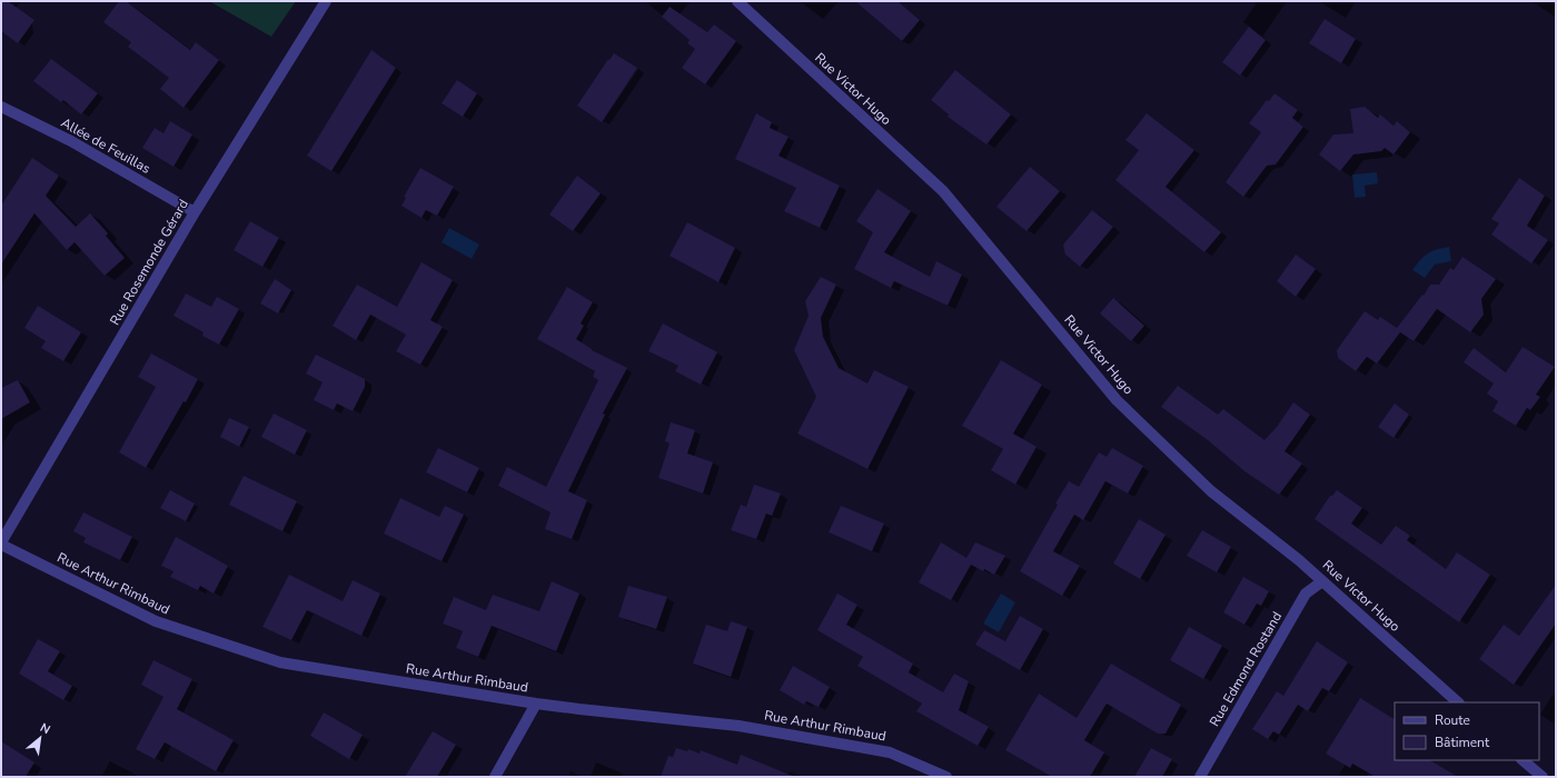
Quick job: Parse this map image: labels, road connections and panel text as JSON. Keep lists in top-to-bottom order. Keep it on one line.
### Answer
{"streets":{"street":["Rue Victor Hugo","Allée de Feuillas","Rue Rosemonde Gérard","Rue Arthur Rimbaud","Rue Edmond Rostand"]},"crossings":[["Rue Victor Hugo","Rue Edmond Rostand"],["Allée de Feuillas","Rue Rosemonde Gérard"],["Rue Rosemonde Gérard","Rue Arthur Rimbaud"]],"legend":["Route","Bâtiment"],"north":"top right"}
